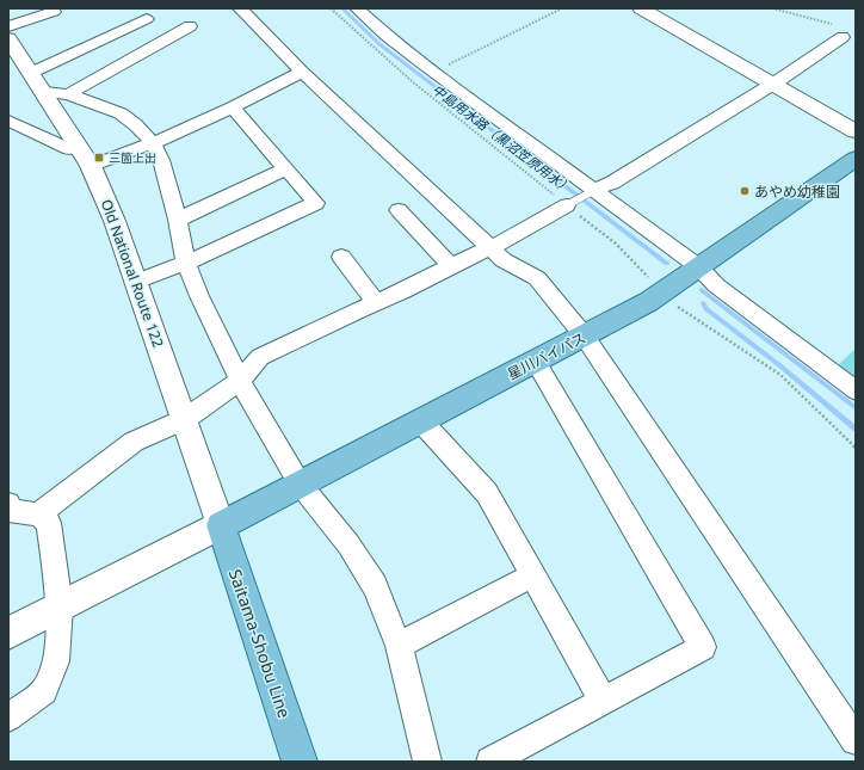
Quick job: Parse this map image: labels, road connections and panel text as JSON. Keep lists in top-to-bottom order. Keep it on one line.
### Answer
{"streets":{"main road":["星川バイパス","Saitama-Shobu Line"],"street":["Old National Route 122"]},"crossings":[["Old National Route 122","星川バイパス"],["Old National Route 122","Saitama-Shobu Line"],["星川バイパス","Saitama-Shobu Line"]],"water":["中島用水路（黒沼笠原用水）"],"places":{"transit":["三箇上出"],"other":["あやめ幼稚園"]}}
